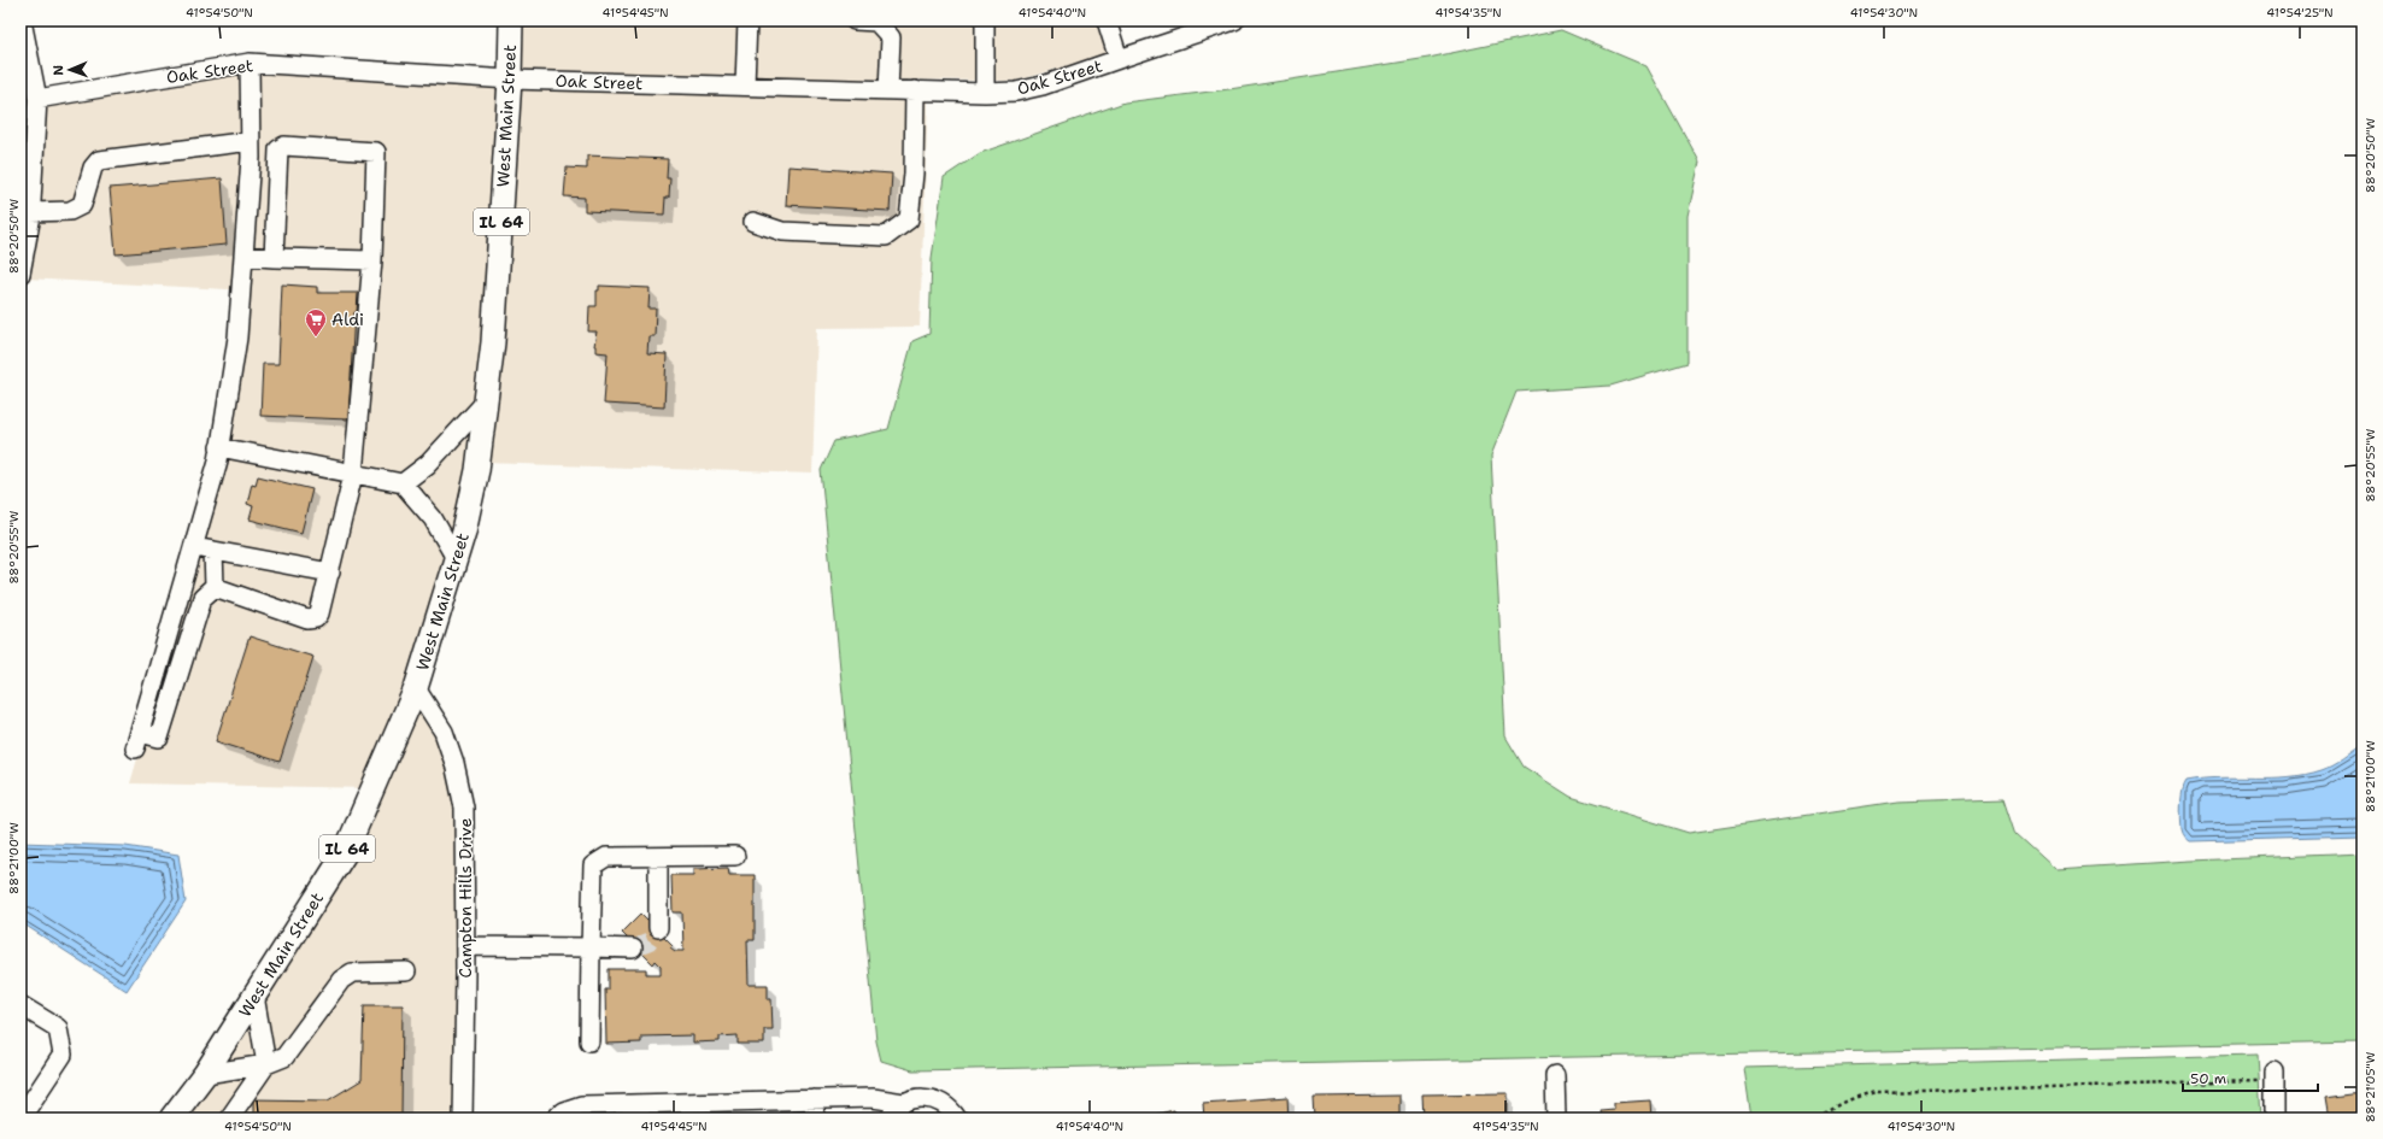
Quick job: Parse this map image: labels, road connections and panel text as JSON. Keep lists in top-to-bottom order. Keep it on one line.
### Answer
{"streets":{"main road":["West Main Street","IL 64"],"street":["Oak Street","Campton Hills Drive"]},"crossings":[["Oak Street","West Main Street"],["West Main Street","Campton Hills Drive"]],"places":{"supermarket":["Aldi"]},"scale_bar":"50 m","north":"left","coordinates":["41°54'50\"N","41°54'45\"N","41°54'40\"N","41°54'35\"N","41°54'30\"N","41°54'25\"N","88°20'50\"W","88°20'55\"W","88°21'00\"W","88°21'05\"W"]}
